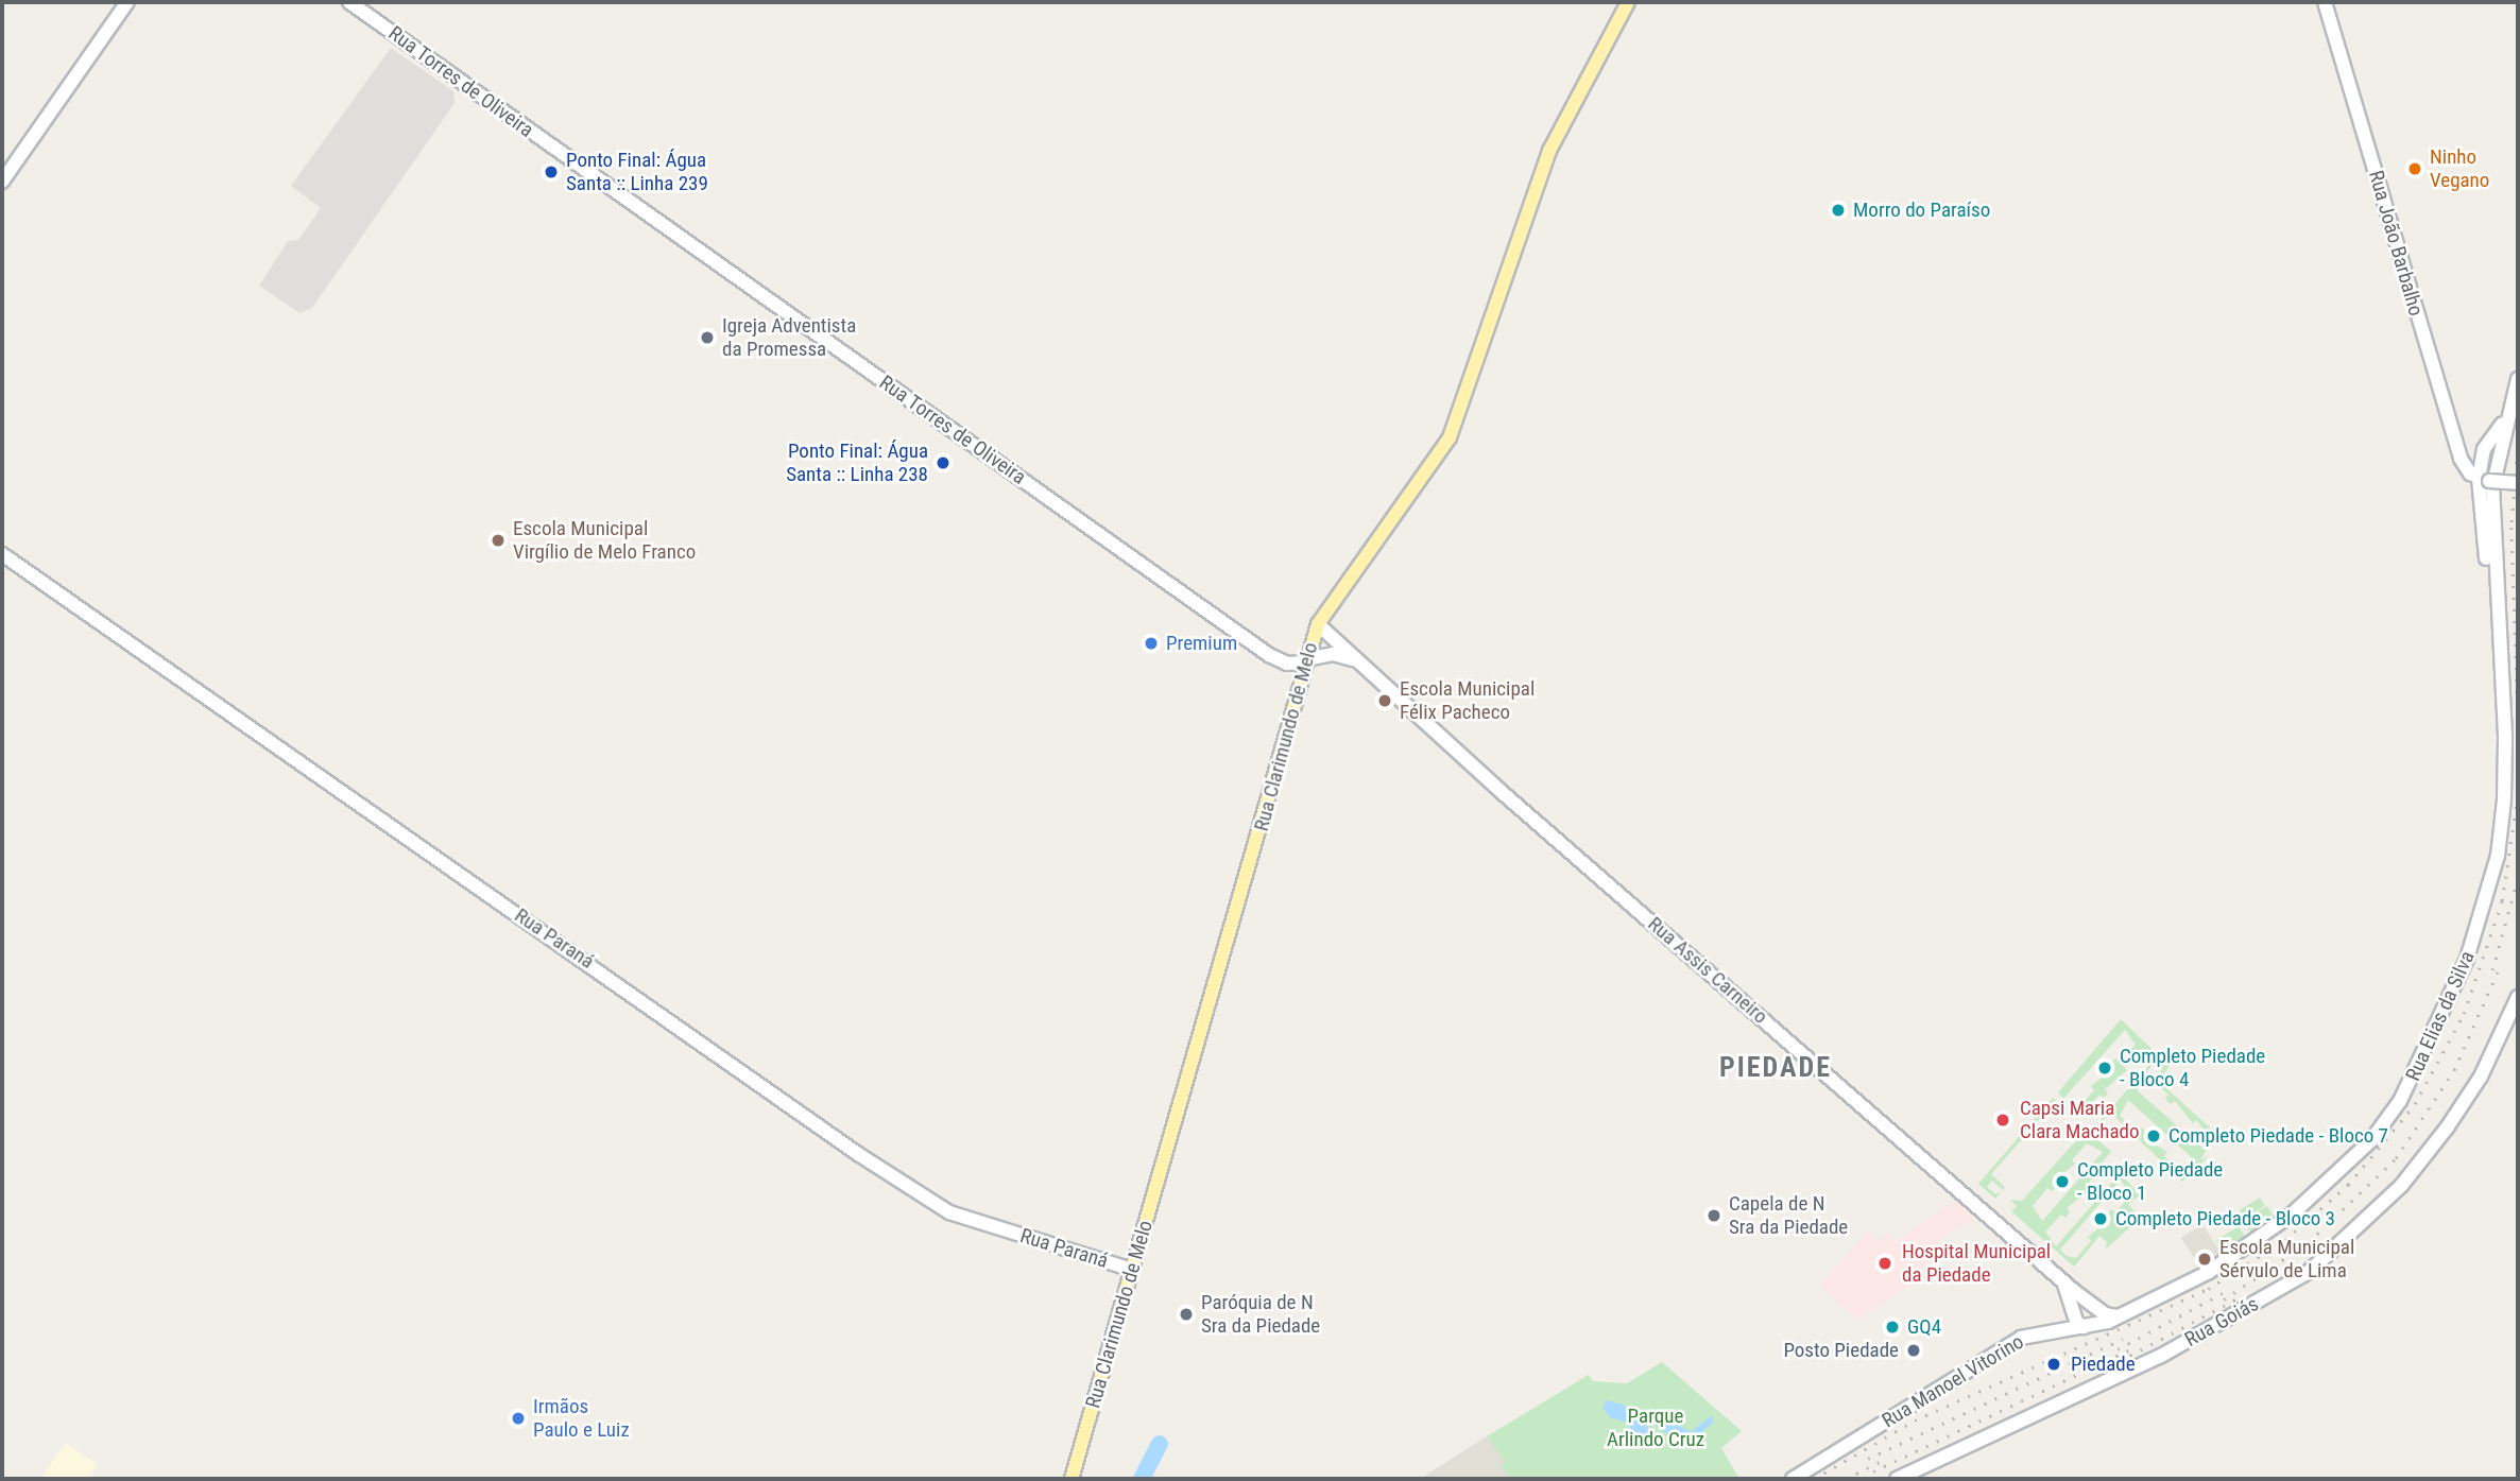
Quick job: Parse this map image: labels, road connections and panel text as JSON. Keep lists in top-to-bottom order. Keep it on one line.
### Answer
{"streets":{"main road":["Rua Clarimundo de Melo"],"street":["Rua Torres de Oliveira","Rua João Barbalho","Rua Paraná","Rua Assis Carneiro","Rua Elias da Silva","Rua Goiás","Rua Manoel Vitorino"]},"crossings":[["Rua Torres de Oliveira","Rua Clarimundo de Melo"],["Rua João Barbalho","Rua Elias da Silva"],["Rua Clarimundo de Melo","Rua Paraná"],["Rua Clarimundo de Melo","Rua Assis Carneiro"],["Rua Assis Carneiro","Rua Elias da Silva"],["Rua Assis Carneiro","Rua Manoel Vitorino"],["Rua Elias da Silva","Rua Manoel Vitorino"]],"districts":["PIEDADE"],"parks":["Parque Arlindo Cruz"],"places":["Ninho Vegano","Ponto Final: Água Santa :: Linha 239","Morro do Paraíso","Igreja Adventista da Promessa","Ponto Final: Água Santa :: Linha 238","Escola Municipal Virgílio de Melo Franco","Premium","Escola Municipal Félix Pacheco","Completo Piedade - Bloco 4","Capsi Maria Clara Machado","Completo Piedade - Bloco 7","Completo Piedade - Bloco 1","Capela de N Sra da Piedade","Completo Piedade - Bloco 3","Escola Municipal Sérvulo de Lima","Hospital Municipal da Piedade","Paróquia de N Sra da Piedade","GQ4","Posto Piedade","Piedade","Irmãos Paulo e Luiz"]}
